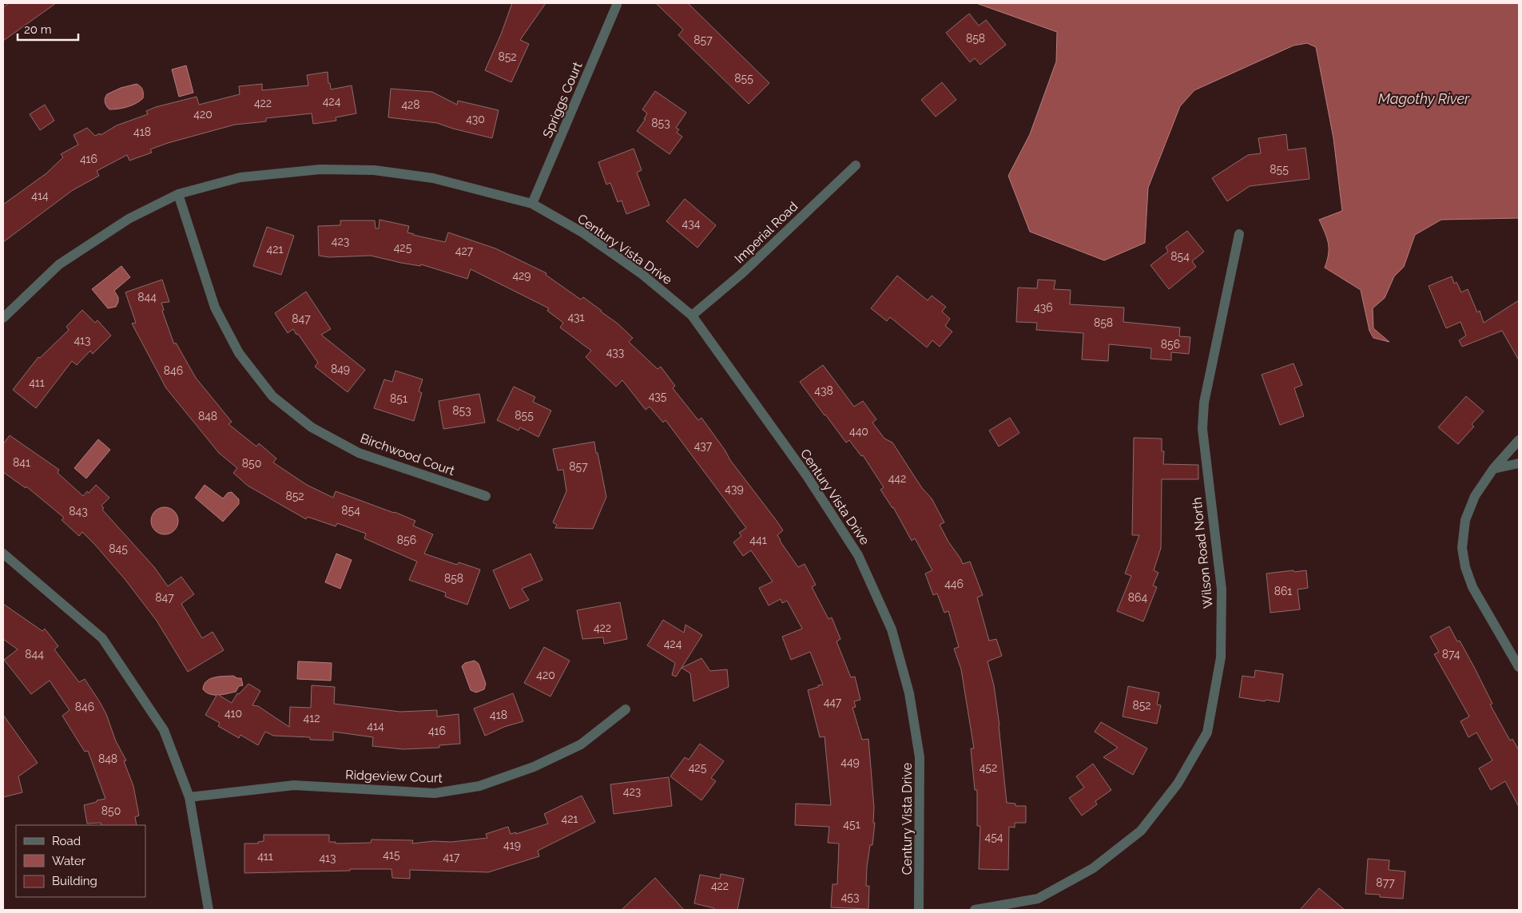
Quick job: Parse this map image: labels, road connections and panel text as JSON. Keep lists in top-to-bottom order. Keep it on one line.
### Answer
{"streets":{"street":["Spriggs Court","Imperial Road","Century Vista Drive","Birchwood Court","Wilson Road North","Ridgeview Court"]},"crossings":[["Spriggs Court","Century Vista Drive"],["Imperial Road","Century Vista Drive"],["Century Vista Drive","Birchwood Court"]],"water":["Magothy River"],"house_numbers":["858","857","852","855","424","422","428","420","430","853","418","416","855","414","434","423","425","421","427","854","429","844","436","431","847","858","413","856","433","849","846","411","438","435","851","853","855","848","440","437","841","850","857","442","439","852","854","843","856","441","845","858","446","861","847","864","422","424","844","874","420","447","852","846","410","418","412","414","416","848","449","425","452","423","850","421","451","454","419","415","411","417","413","877","422","453"],"legend":["Road","Water","Building"],"scale_bar":"20 m"}
